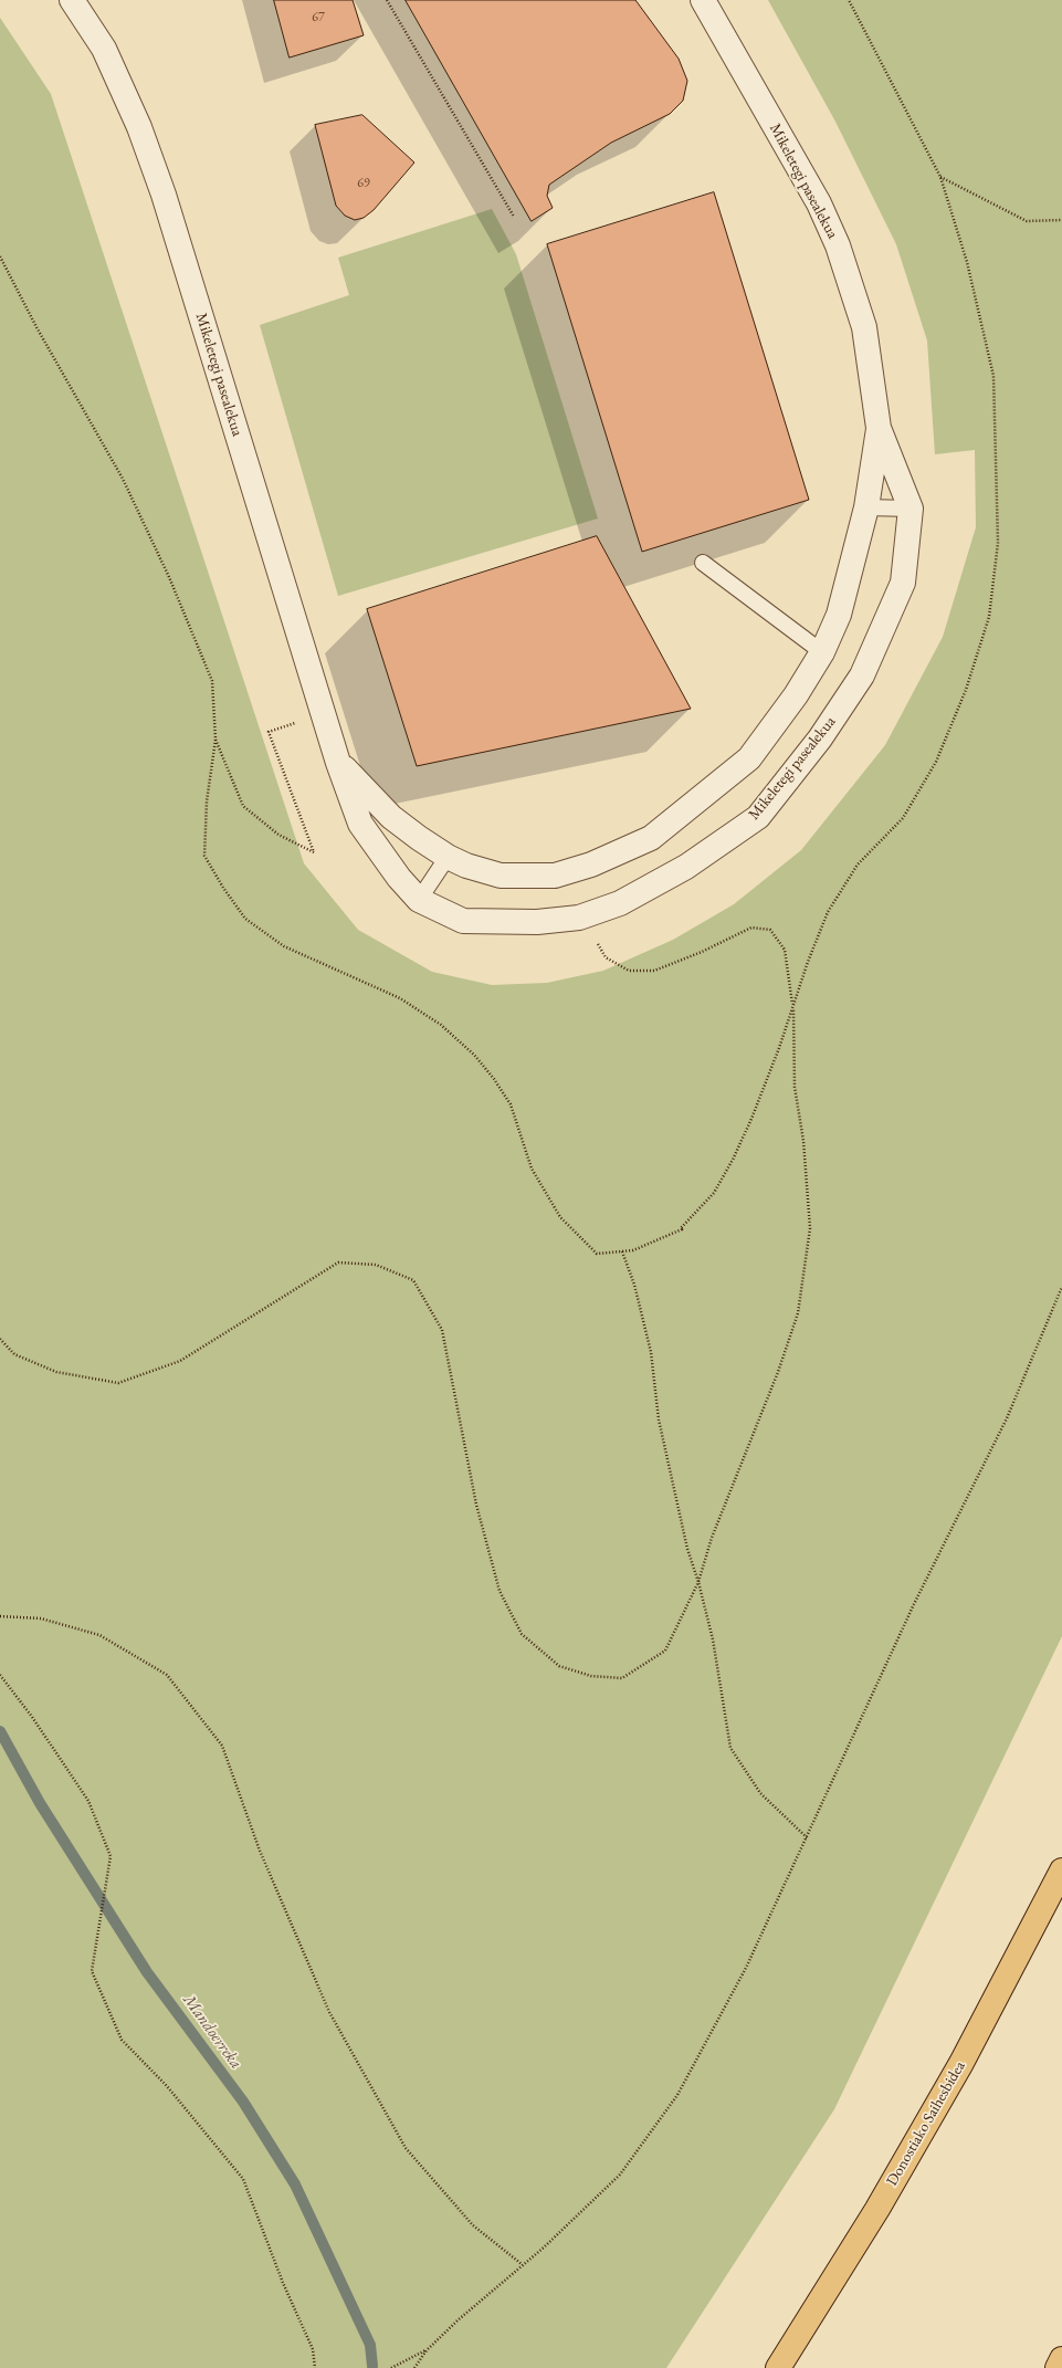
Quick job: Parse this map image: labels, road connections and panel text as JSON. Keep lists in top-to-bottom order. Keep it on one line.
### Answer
{"streets":{"highway":["Donostiako Saihesbidea"],"street":["Mikeletegi pasealekua"]},"water":["Mandoerreka"],"house_numbers":["67","69"]}
